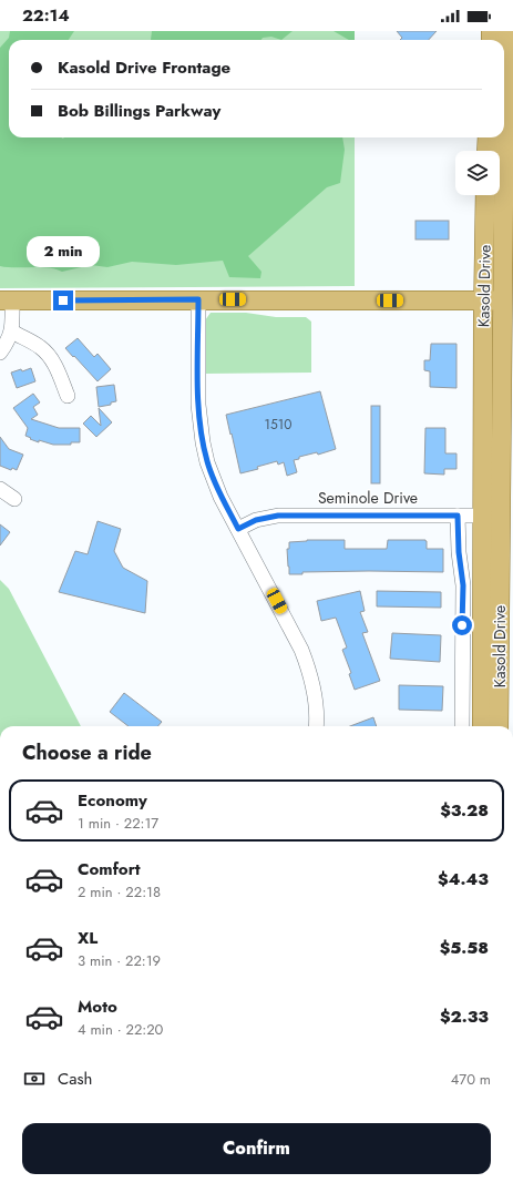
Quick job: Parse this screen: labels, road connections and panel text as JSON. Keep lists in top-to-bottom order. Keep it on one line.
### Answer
{"streets":{"main road":["Kasold Drive"],"street":["Seminole Drive"]},"crossings":[["Kasold Drive","Seminole Drive"]],"house_numbers":["1510"],"page":{"status":"22:14","banner":["Kasold Drive Frontage","Bob Billings Parkway"],"bubble":"2 min","heading":"Choose a ride","list":[{"name":"Economy","note":"1 min · 22:17","value":"$3.28"},{"name":"Comfort","note":"2 min · 22:18","value":"$4.43"},{"name":"XL","note":"3 min · 22:19","value":"$5.58"},{"name":"Moto","note":"4 min · 22:20","value":"$2.33"}],"pay":["Cash","470 m"],"buttons":"Confirm"}}
